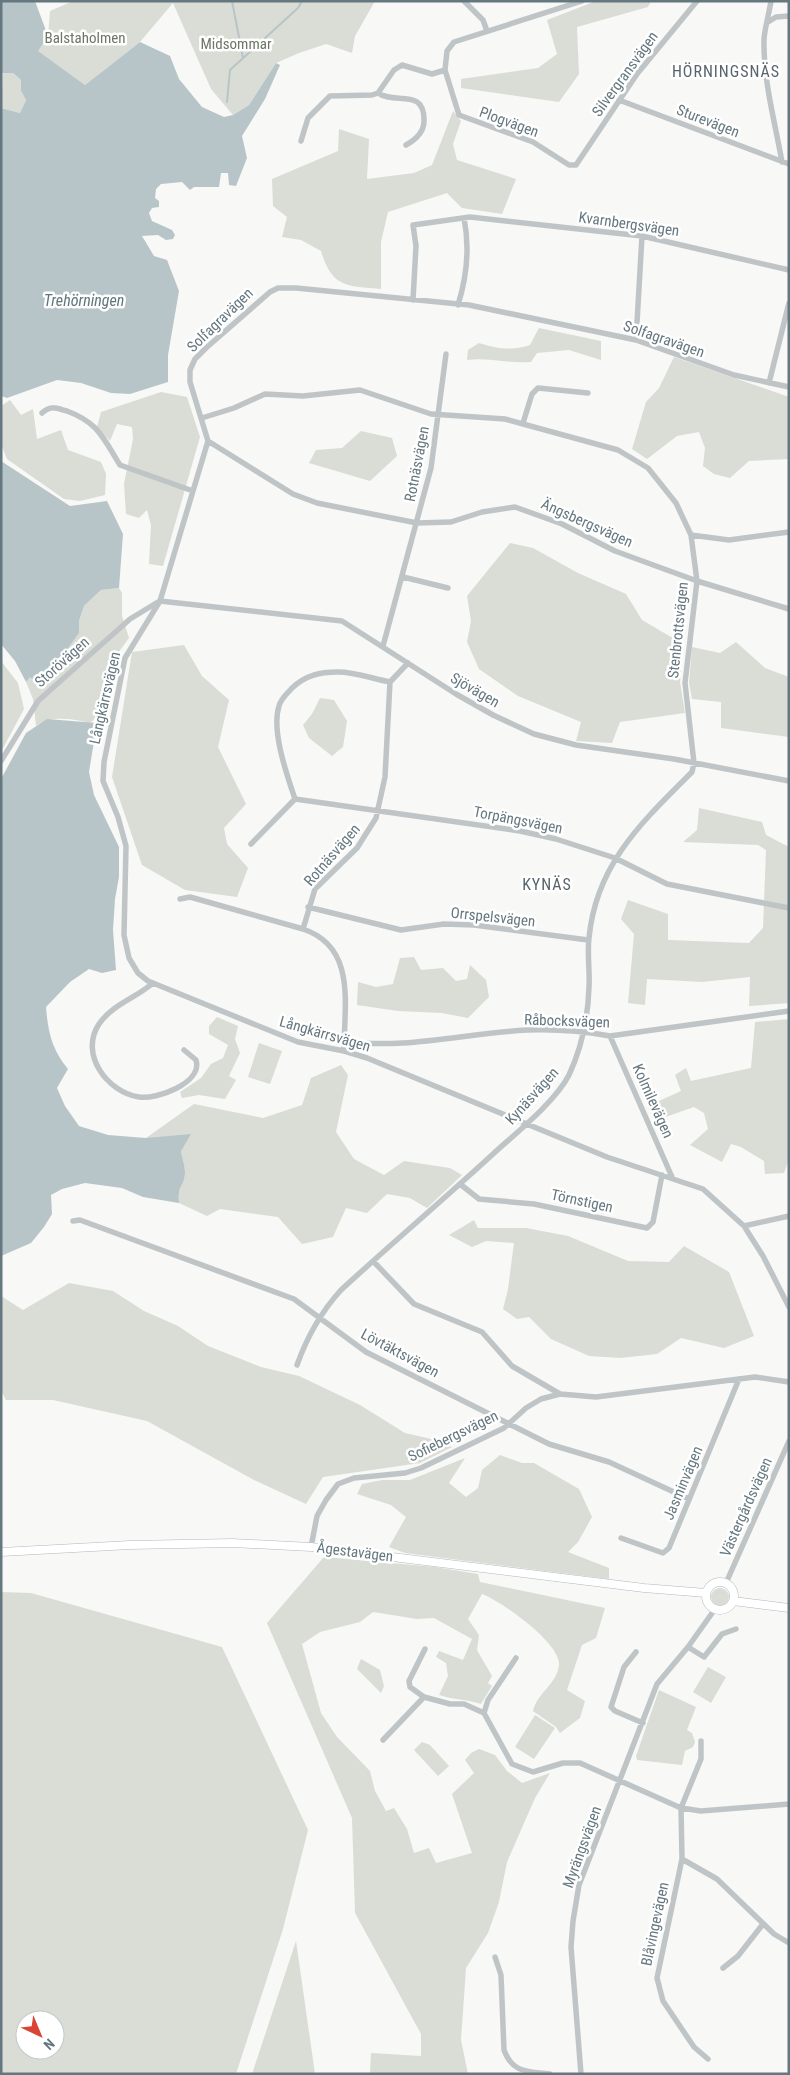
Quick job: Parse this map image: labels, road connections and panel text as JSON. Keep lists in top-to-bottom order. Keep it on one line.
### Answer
{"streets":{"main road":["Ågestavägen"],"street":["Silvergransvägen","Sturevägen","Plogvägen","Kvarnbergsvägen","Solfagravägen","Rotnäsvägen","Ängsbergsvägen","Stenbrottsvägen","Storövägen","Sjövägen","Långkärrsvägen","Torpängsvägen","Orrspelsvägen","Råbocksvägen","Kynäsvägen","Kolmilevägen","Törnstigen","Lövtäktsvägen","Sofiebergsvägen","Jasminvägen","Västergårdsvägen","Myrängsvägen","Blåvingevägen"]},"crossings":[["Silvergransvägen","Sturevägen"],["Silvergransvägen","Plogvägen"],["Solfagravägen","Ängsbergsvägen"],["Solfagravägen","Stenbrottsvägen"],["Rotnäsvägen","Ängsbergsvägen"],["Rotnäsvägen","Stenbrottsvägen"],["Rotnäsvägen","Sjövägen"],["Rotnäsvägen","Torpängsvägen"],["Rotnäsvägen","Orrspelsvägen"],["Ängsbergsvägen","Stenbrottsvägen"],["Stenbrottsvägen","Sjövägen"],["Stenbrottsvägen","Kynäsvägen"],["Storövägen","Sjövägen"],["Storövägen","Långkärrsvägen"],["Sjövägen","Långkärrsvägen"],["Sjövägen","Kynäsvägen"],["Långkärrsvägen","Kynäsvägen"],["Långkärrsvägen","Kolmilevägen"],["Långkärrsvägen","Törnstigen"],["Torpängsvägen","Kynäsvägen"],["Orrspelsvägen","Kynäsvägen"],["Råbocksvägen","Kynäsvägen"],["Råbocksvägen","Kolmilevägen"],["Kynäsvägen","Törnstigen"],["Kynäsvägen","Lövtäktsvägen"],["Lövtäktsvägen","Sofiebergsvägen"],["Lövtäktsvägen","Jasminvägen"],["Sofiebergsvägen","Jasminvägen"],["Sofiebergsvägen","Ågestavägen"],["Västergårdsvägen","Ågestavägen"],["Västergårdsvägen","Myrängsvägen"],["Ågestavägen","Myrängsvägen"]],"districts":["HÖRNINGSNÄS","KYNÄS"],"water":["Trehörningen"],"parks":["Balstaholmen","Midsommar"],"north":"bottom right"}
